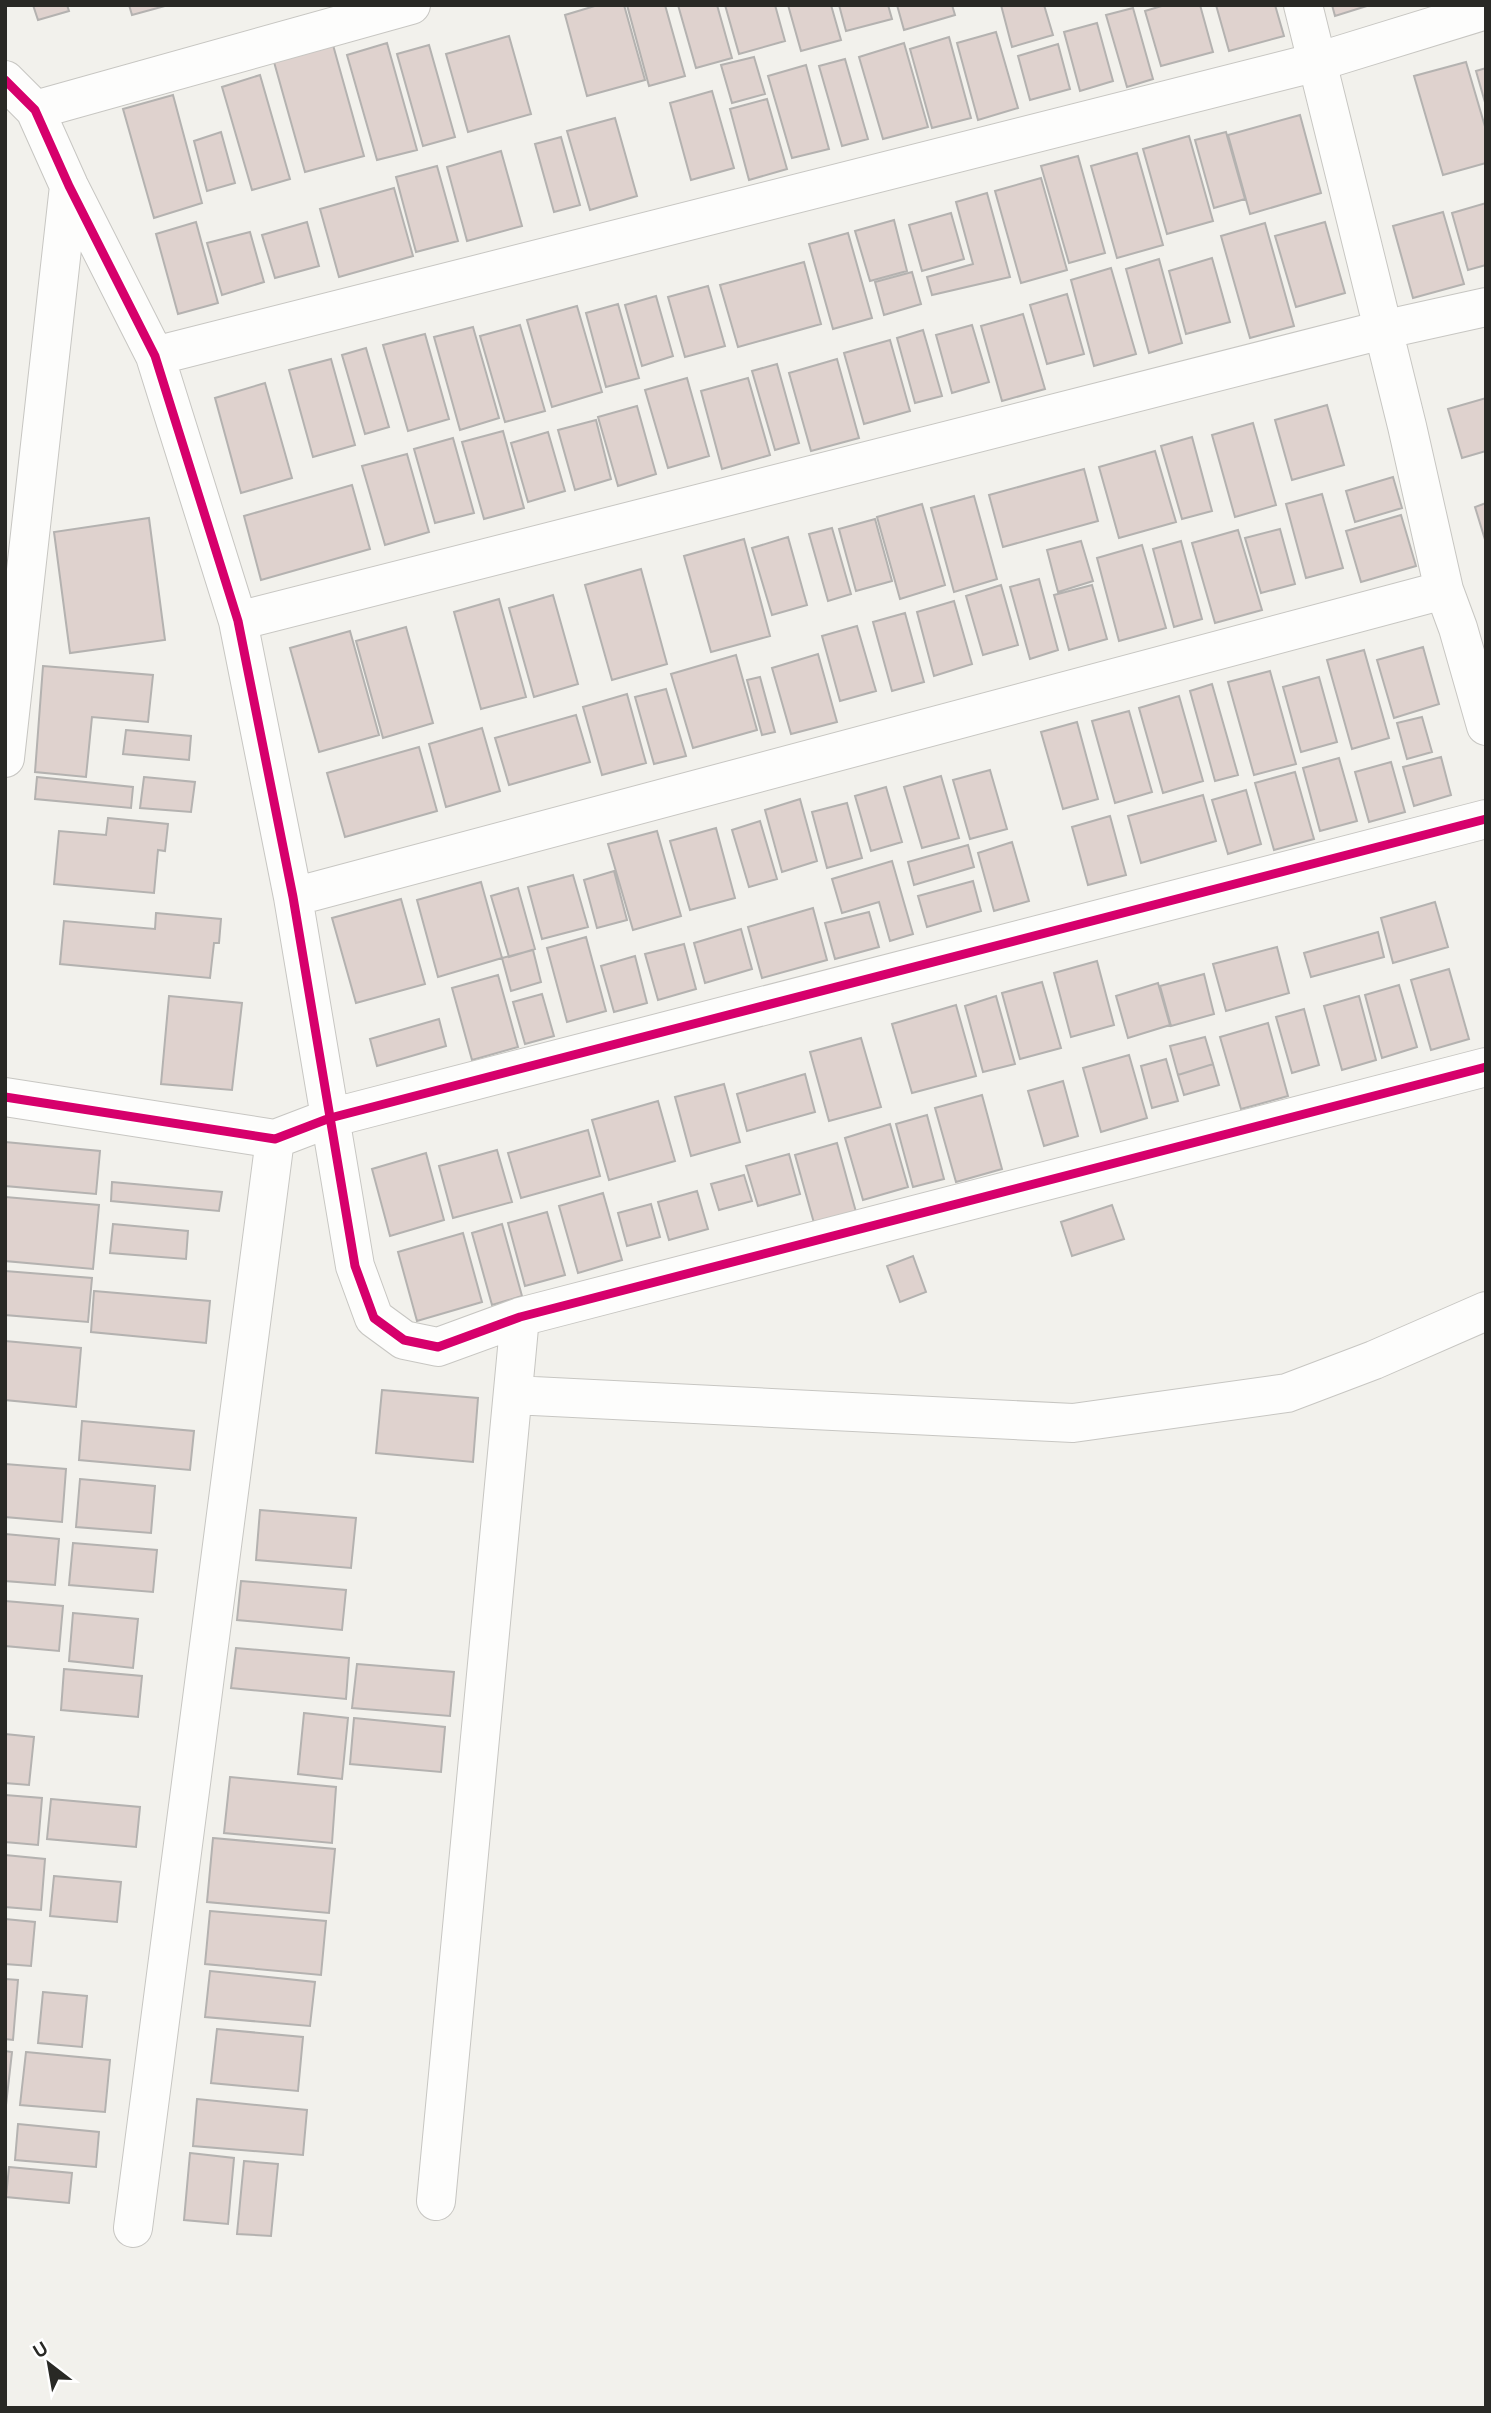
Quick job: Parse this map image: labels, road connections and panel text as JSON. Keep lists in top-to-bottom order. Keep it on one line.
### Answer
{"north":"top left"}
